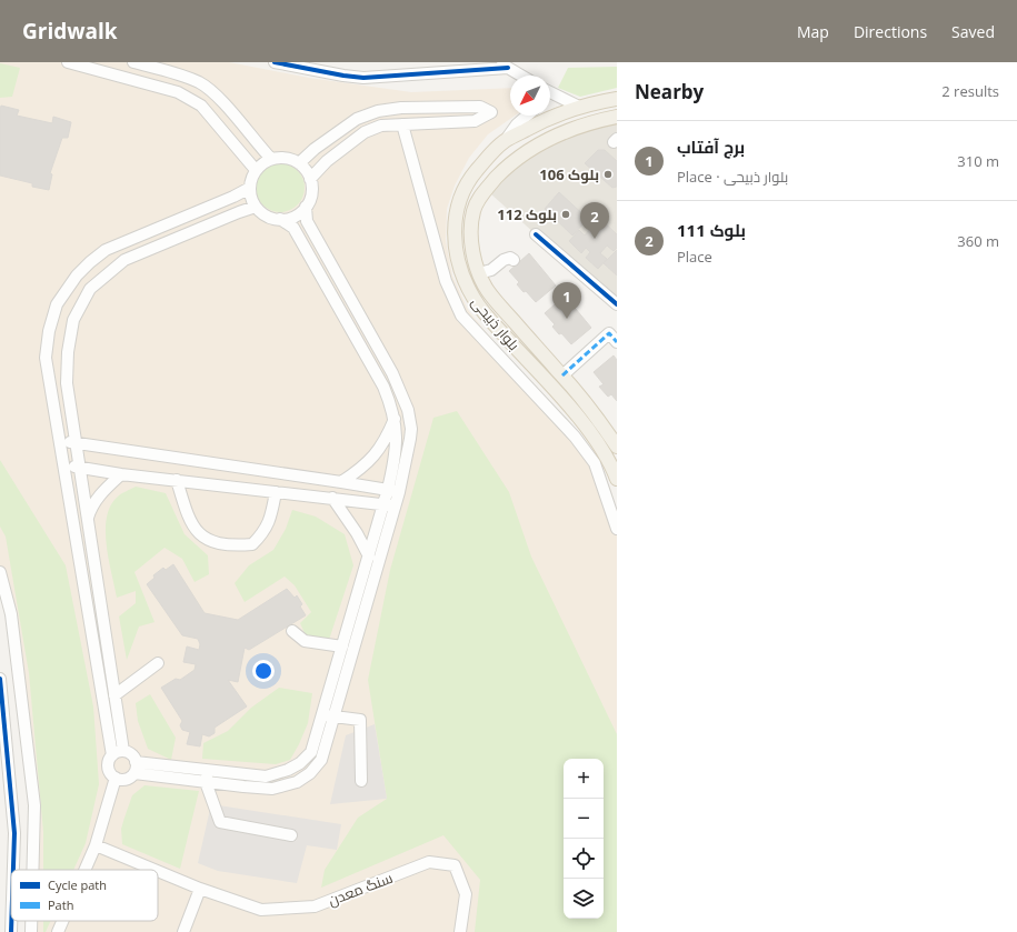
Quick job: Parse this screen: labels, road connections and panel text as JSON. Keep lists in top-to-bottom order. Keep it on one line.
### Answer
{"streets":{"main road":["بلوار ذبیحی"],"street":["سنگ معدن"]},"places":["بلوک 106","بلوک 112"],"legend":["Cycle path","Path"],"north":"bottom left","page":{"header":"Gridwalk","nav":["Map","Directions","Saved"],"heading":["Nearby","2 results"],"list":[{"mark":"1","name":"برج آفتاب","note":"Place · بلوار ذبیحی","value":"310 m"},{"mark":"2","name":"بلوک 111","note":"Place","value":"360 m"}],"pins":["2","1"],"map_buttons":["+","−"]}}
